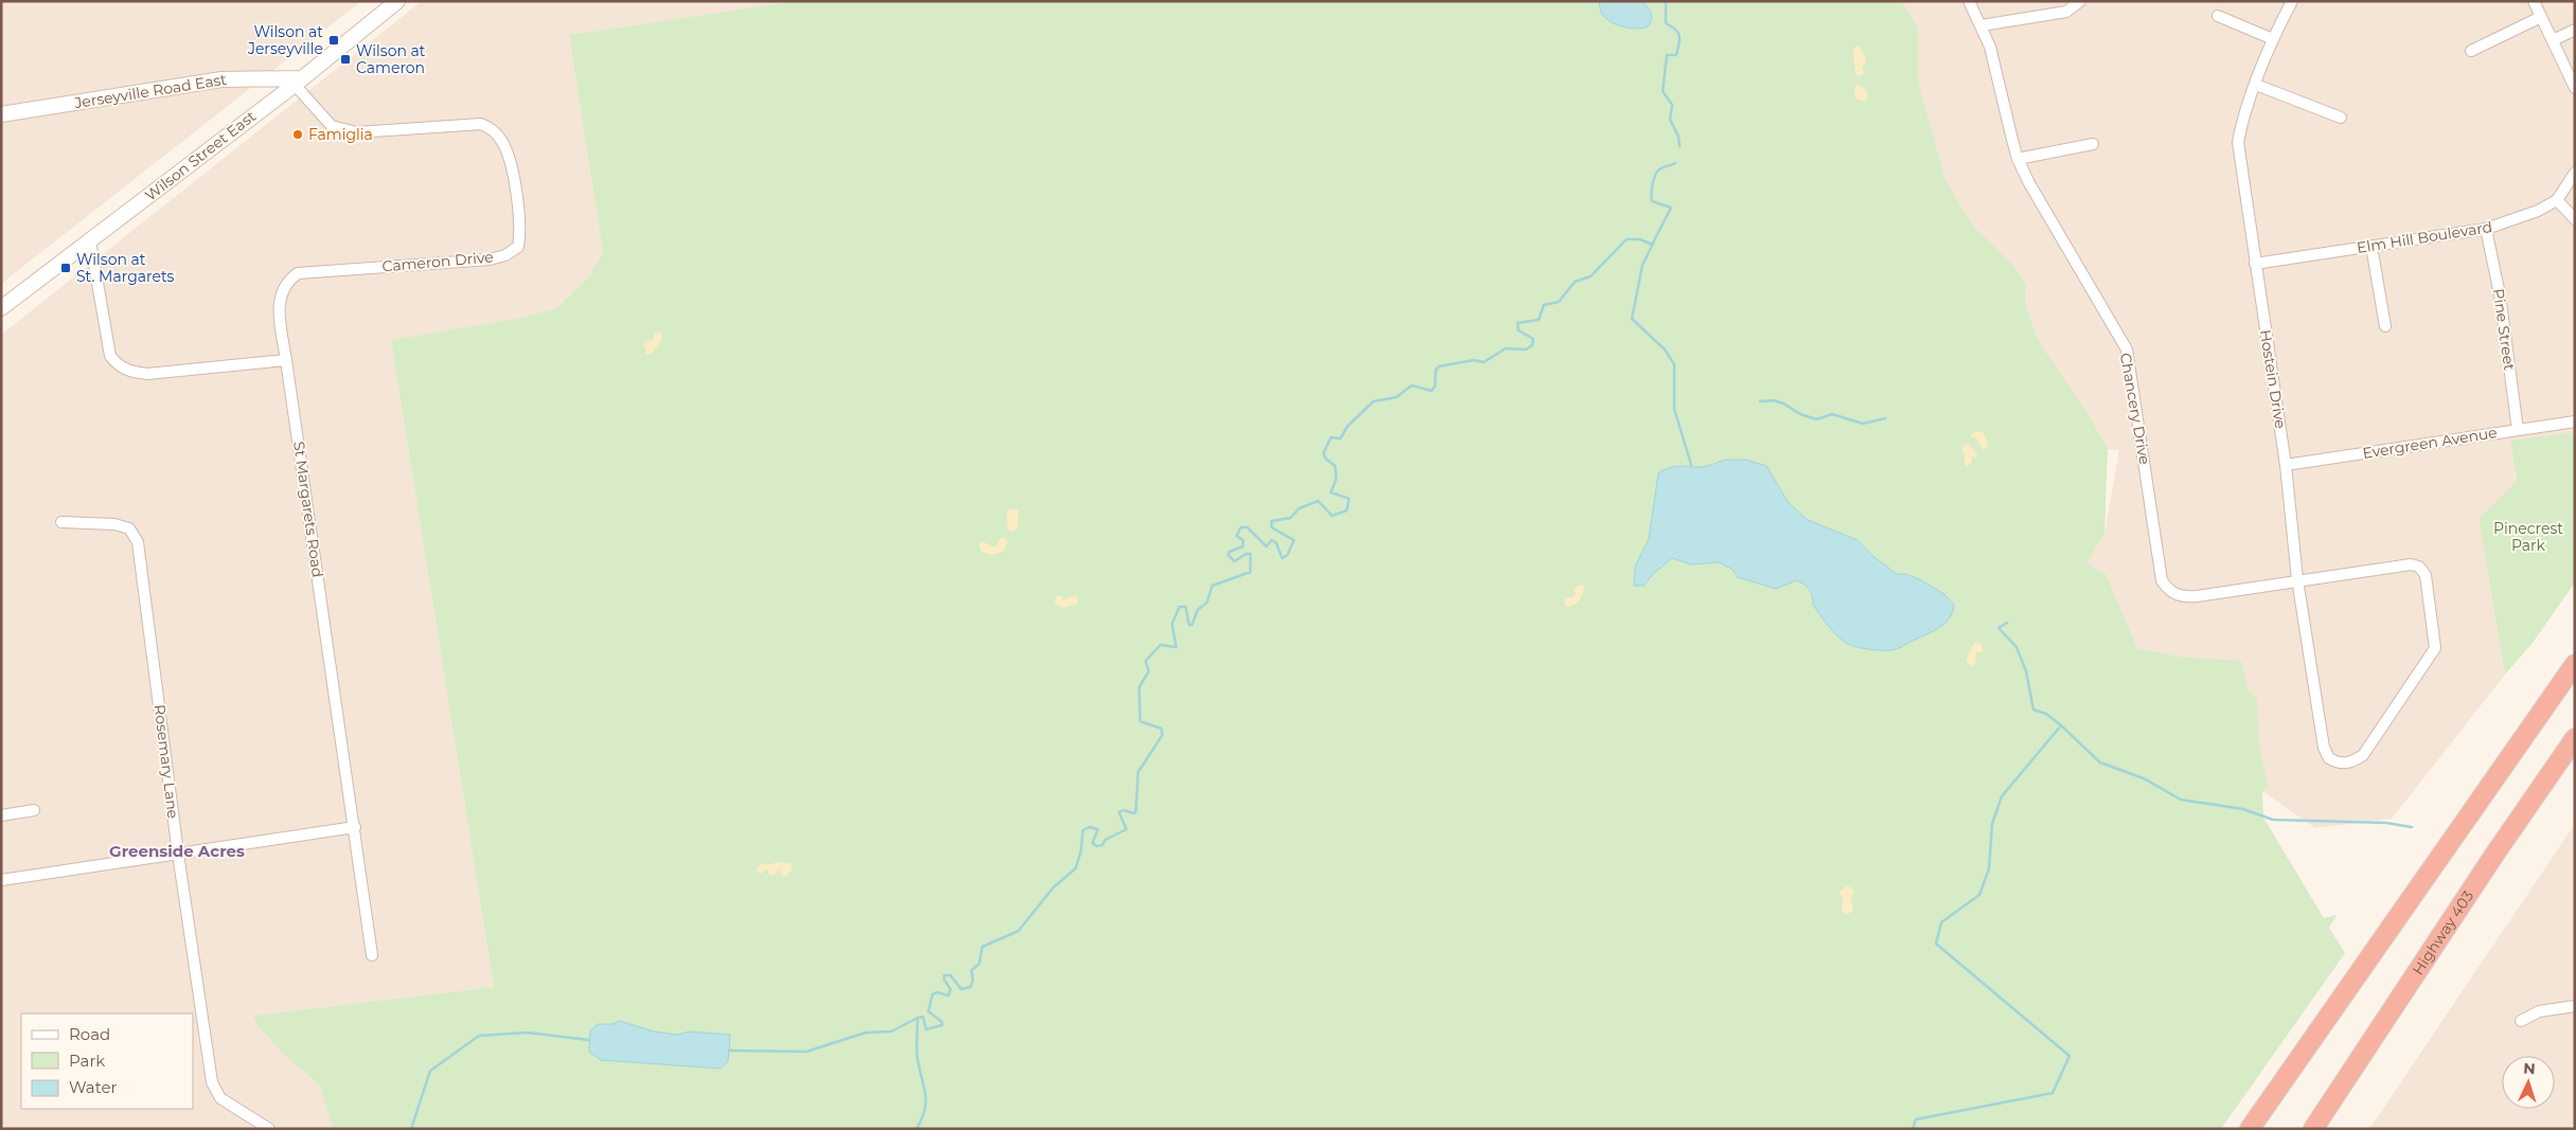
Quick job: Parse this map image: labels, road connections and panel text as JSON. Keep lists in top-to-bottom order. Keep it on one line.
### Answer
{"streets":{"highway":["Highway 403"],"main road":["Jerseyville Road East","Wilson Street East"],"street":["Elm Hill Boulevard","Cameron Drive","Pine Street","Hostein Drive","Chancery Drive","Evergreen Avenue","St Margarets Road","Rosemary Lane"]},"crossings":[["Jerseyville Road East","Wilson Street East"],["Jerseyville Road East","Cameron Drive"],["Wilson Street East","Cameron Drive"],["Elm Hill Boulevard","Pine Street"],["Elm Hill Boulevard","Hostein Drive"],["Cameron Drive","St Margarets Road"],["Pine Street","Evergreen Avenue"],["Hostein Drive","Chancery Drive"],["Hostein Drive","Evergreen Avenue"]],"districts":["Greenside Acres"],"parks":["Pinecrest Park"],"places":{"transit":["Wilson at Jerseyville","Wilson at Cameron","Wilson at St. Margarets"],"other":["Famiglia"]},"legend":["Road","Park","Water"],"north":"top"}
